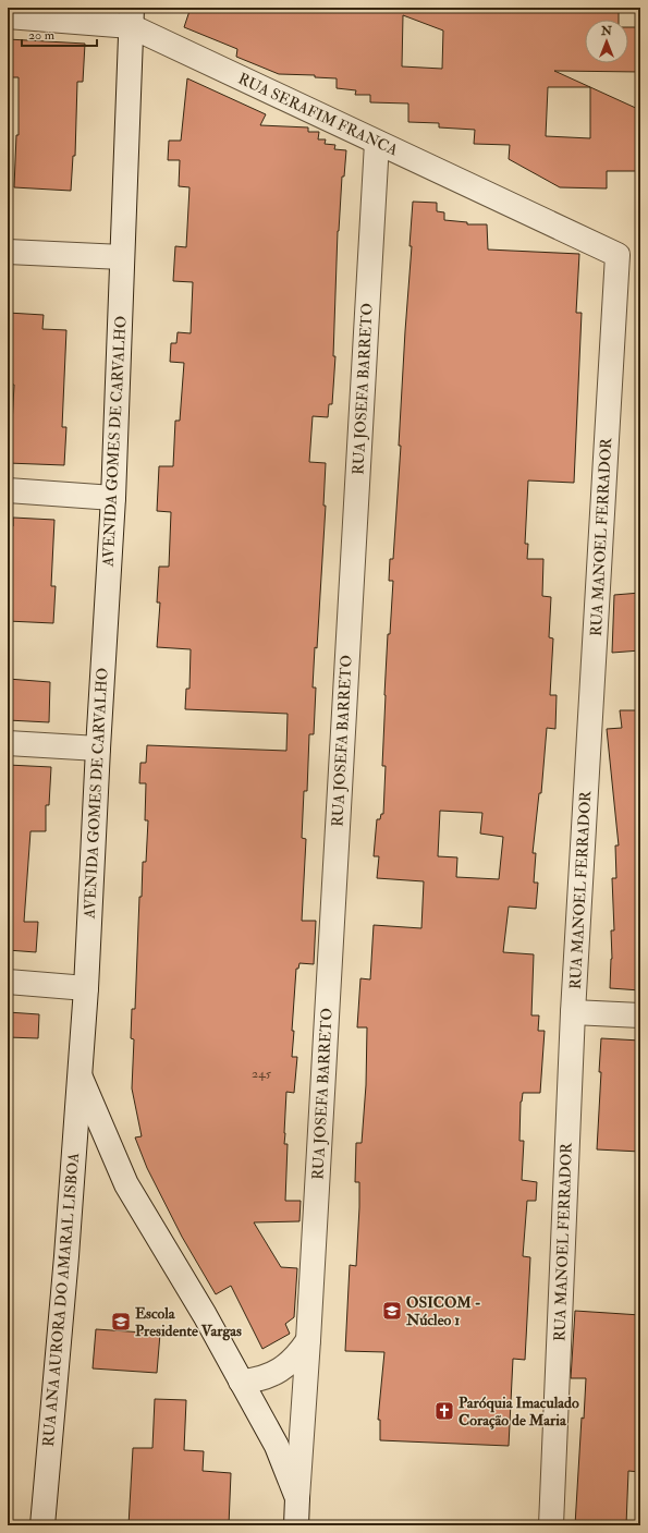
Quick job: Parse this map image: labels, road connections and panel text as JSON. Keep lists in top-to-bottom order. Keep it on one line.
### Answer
{"streets":{"street":["RUA SERAFIM FRANCA","RUA JOSEFA BARRETO","AVENIDA GOMES DE CARVALHO","RUA MANOEL FERRADOR","RUA ANA AURORA DO AMARAL LISBOA"]},"crossings":[["RUA SERAFIM FRANCA","RUA JOSEFA BARRETO"],["RUA SERAFIM FRANCA","AVENIDA GOMES DE CARVALHO"],["RUA SERAFIM FRANCA","RUA MANOEL FERRADOR"],["RUA JOSEFA BARRETO","AVENIDA GOMES DE CARVALHO"],["AVENIDA GOMES DE CARVALHO","RUA ANA AURORA DO AMARAL LISBOA"]],"places":{"school or university":["OSICOM - Núcleo 1","Escola Presidente Vargas"],"church":["Paróquia Imaculado Coração de Maria"]},"house_numbers":["245"],"scale_bar":"20 m","north":"top"}
